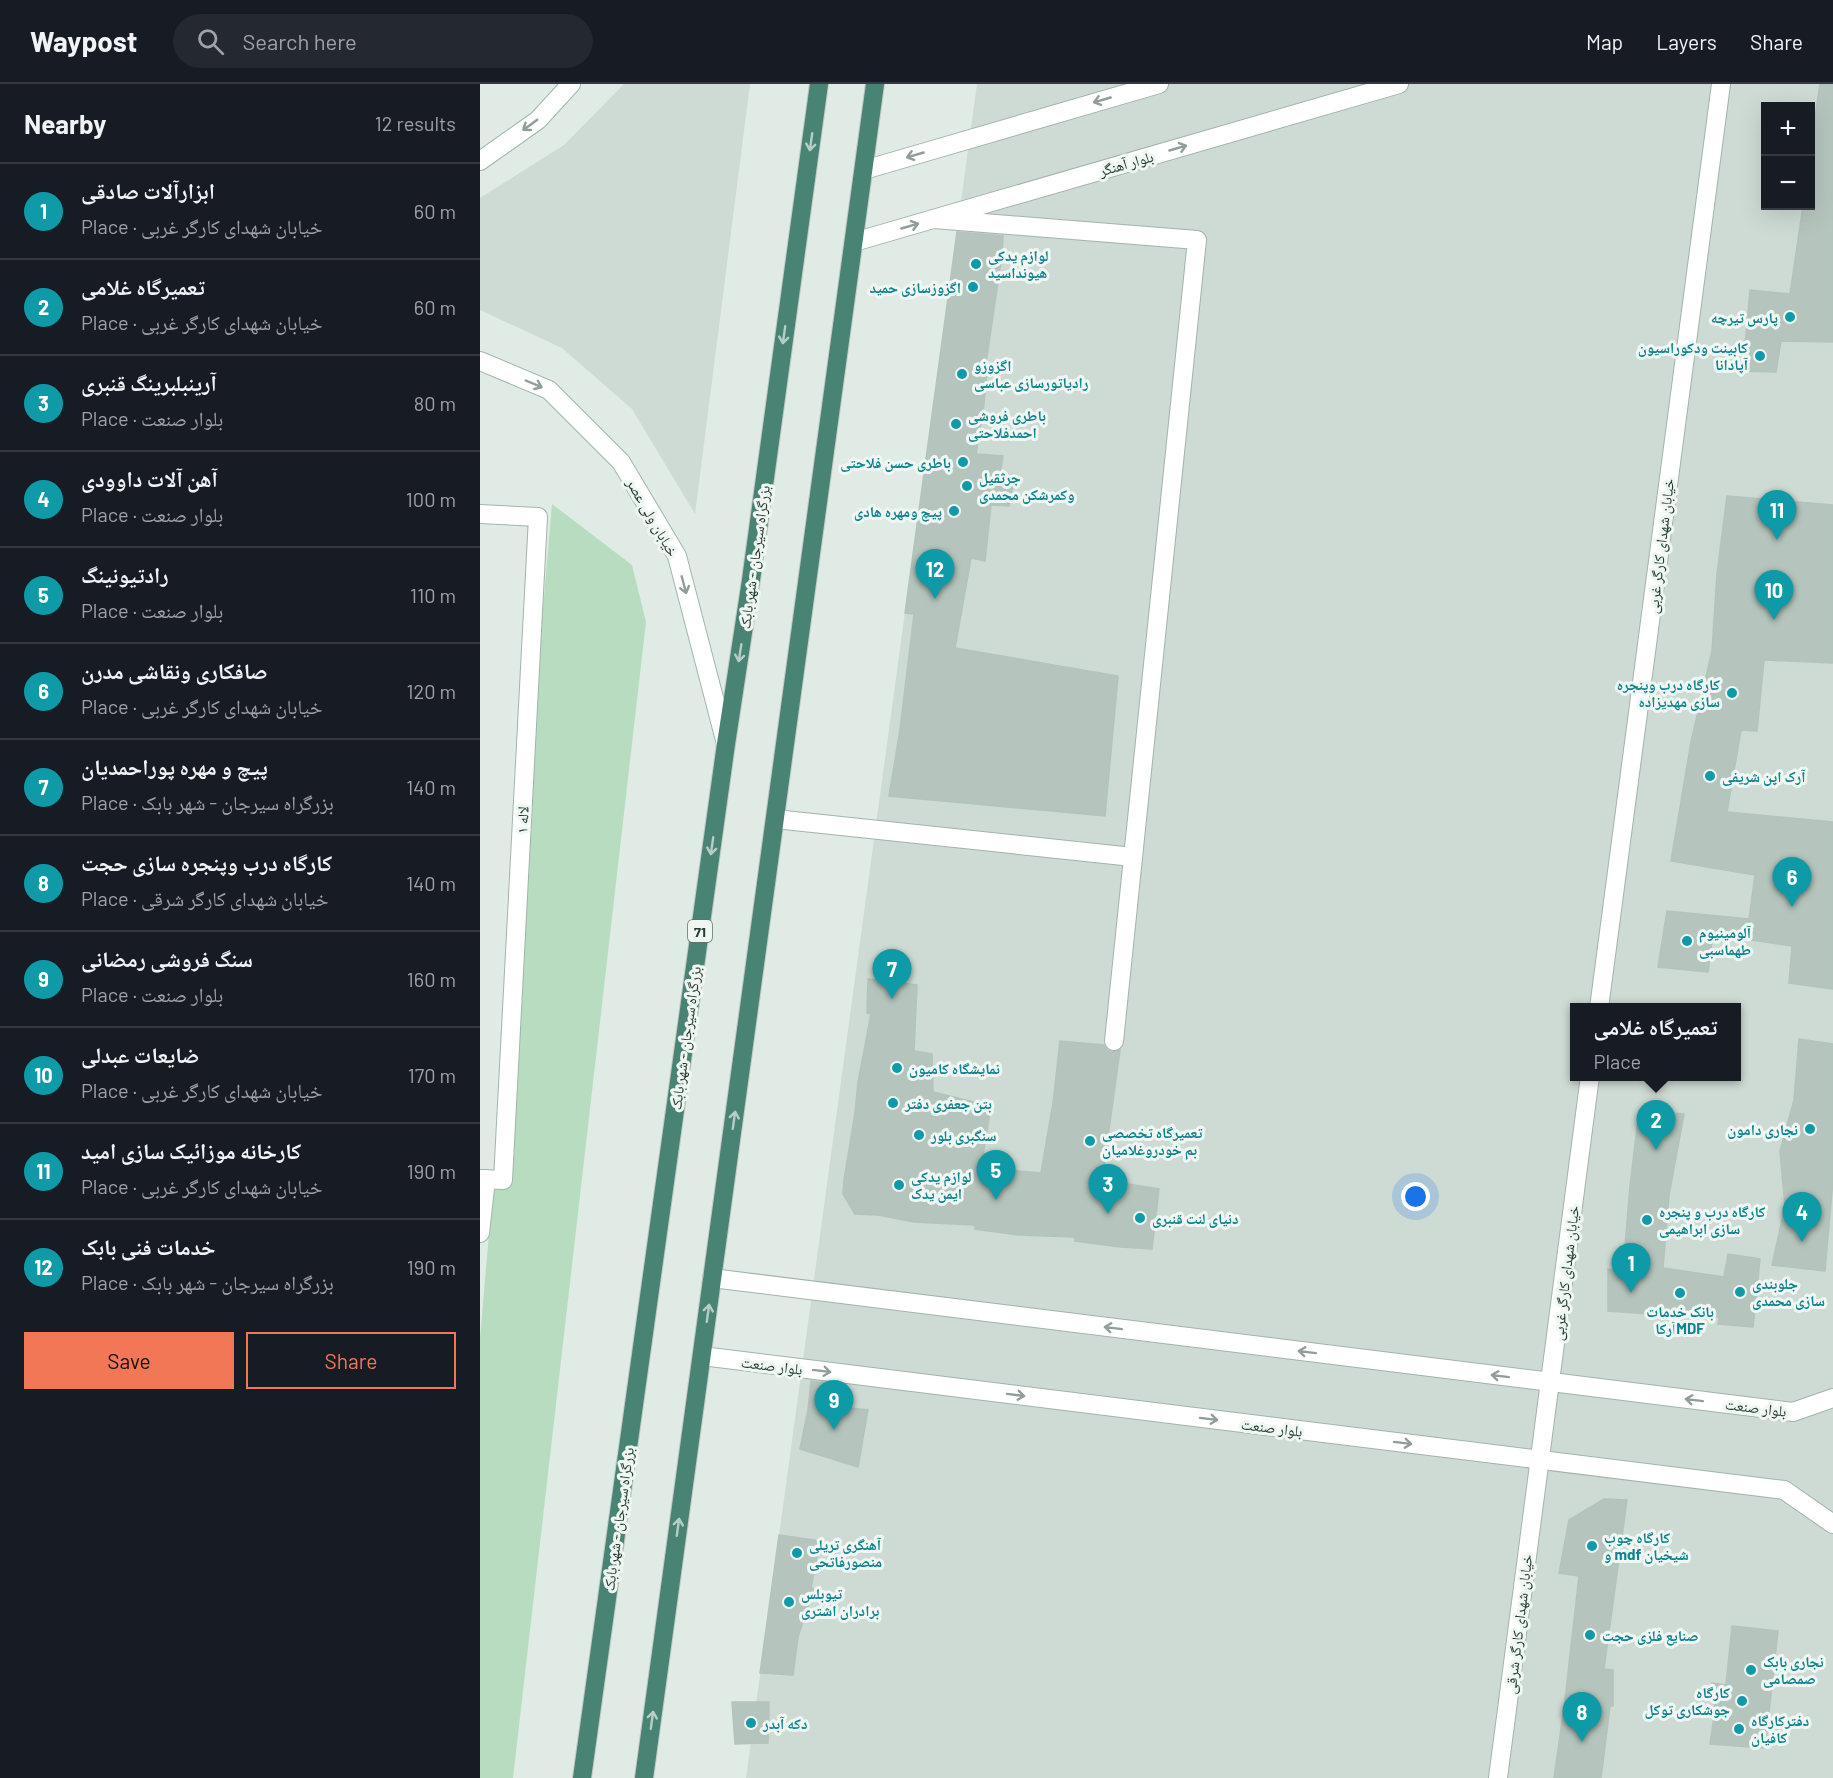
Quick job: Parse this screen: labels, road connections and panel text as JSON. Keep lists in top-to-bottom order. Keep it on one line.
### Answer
{"streets":{"highway":["بزرگراه سیرجان - شهر بابک","71"],"street":["بلوار آهنگر","خیابان ولی عصر","خیابان شهدای کارگر غربی","لاله ۱","بلوار صنعت","خیابان شهدای کارگر شرقی"]},"crossings":[["خیابان ولی عصر","بزرگراه سیرجان - شهر بابک"],["خیابان شهدای کارگر غربی","بلوار صنعت"],["خیابان شهدای کارگر غربی","خیابان شهدای کارگر شرقی"],["بلوار صنعت","خیابان شهدای کارگر شرقی"]],"one_way":["خیابان ولی عصر"],"places":["لوازم یدکی هیونداسید","اگزوزسازی حمید","پارس تیرچه","کابینت ودکوراسیون آپادانا","اگزوزو رادیاتورسازی عباسی","باطری فروشی احمدفلاحتی","باطری حسن فلاحتی","جرثقیل وکمرشکن محمدی","پیچ ومهره هادی","کارگاه درب وپنجره سازی مهدیزاده","آرک اپن شریفی","آلومینیوم طهماسبی","نمایشگاه کامیون","بتن جعفری دفتر","نجاری دامون","سنگبری بلور","تعمیرگاه تخصصی بم خودروغلامیان","لوازم یدکی ایمن یدک","دنیای لنت قنبری","کارگاه درب و پنجره سازی ابراهیمی","جلوبندی سازی محمدی","بانک خدمات آرکاMDF","کارگاه چوب و mdf شیخیان","آهنگری تریلی منصورفاتحی","تیوبلس برادران اشتری","صنایع فلزی حجت","نجاری بابک صمصامی","کارگاه جوشکاری توکل","دکه آبدر","دفترکارگاه کافیان"],"page":{"header":"Waypost","search":"Search here","nav":["Map","Layers","Share"],"heading":["Nearby","12 results"],"map_buttons":["+","−"],"list":[{"mark":"1","name":"ابزارآلات صادقی","note":"Place · خیابان شهدای کارگر غربی","value":"60 m"},{"mark":"2","name":"تعمیرگاه غلامی","note":"Place · خیابان شهدای کارگر غربی","value":"60 m"},{"mark":"3","name":"آرینبلبرینگ قنبری","note":"Place · بلوار صنعت","value":"80 m"},{"mark":"4","name":"آهن آلات داوودی","note":"Place · بلوار صنعت","value":"100 m"},{"mark":"5","name":"رادتیونینگ","note":"Place · بلوار صنعت","value":"110 m"},{"mark":"6","name":"صافکاری ونقاشی مدرن","note":"Place · خیابان شهدای کارگر غربی","value":"120 m"},{"mark":"7","name":"پیچ و مهره پوراحمدیان","note":"Place · بزرگراه سیرجان - شهر بابک","value":"140 m"},{"mark":"8","name":"کارگاه درب وپنجره سازی حجت","note":"Place · خیابان شهدای کارگر شرقی","value":"140 m"},{"mark":"9","name":"سنگ فروشی رمضانی","note":"Place · بلوار صنعت","value":"160 m"},{"mark":"10","name":"ضایعات عبدلی","note":"Place · خیابان شهدای کارگر غربی","value":"170 m"},{"mark":"11","name":"کارخانه موزائیک سازی امید","note":"Place · خیابان شهدای کارگر غربی","value":"190 m"},{"mark":"12","name":"خدمات فنی بابک","note":"Place · بزرگراه سیرجان - شهر بابک","value":"190 m"}],"pins":["11","12","10","6","7","2","5","3","4","1","9","8"],"popup":["تعمیرگاه غلامی","Place"],"buttons":["Save","Share"]}}
